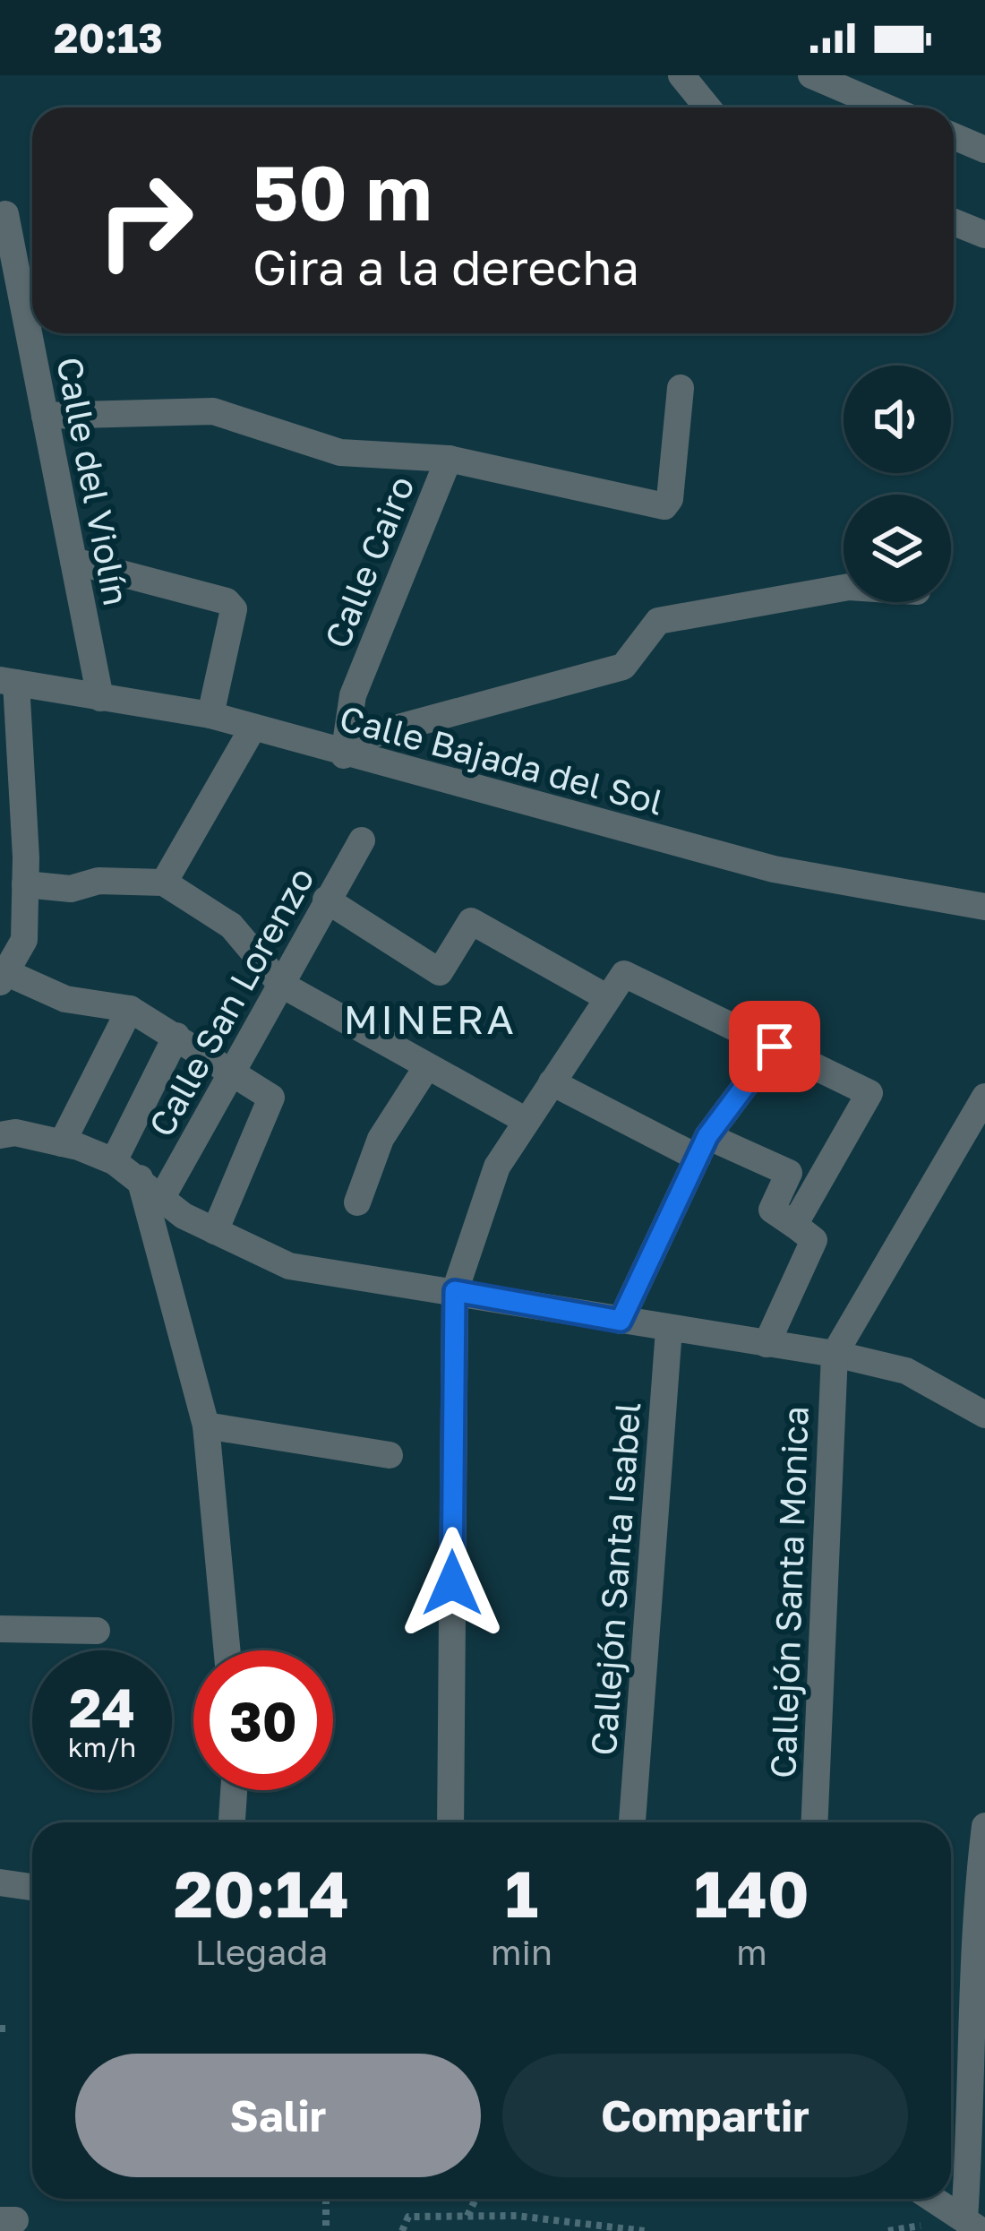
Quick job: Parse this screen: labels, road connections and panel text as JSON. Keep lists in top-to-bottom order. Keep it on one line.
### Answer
{"streets":{"street":["Calle del Violín","Calle Cairo","Calle Bajada del Sol","Calle San Lorenzo","Callejón Santa Isabel","Callejón Santa Monica"]},"crossings":[["Calle del Violín","Calle Bajada del Sol"],["Calle Cairo","Calle Bajada del Sol"]],"districts":["MINERA"],"page":{"status":"20:13","turn":["50 m","Gira a la derecha"],"speed":"24 km/h","limit":"30","eta":["20:14","Llegada","1","min","140","m"],"buttons":["Salir","Compartir"]}}
